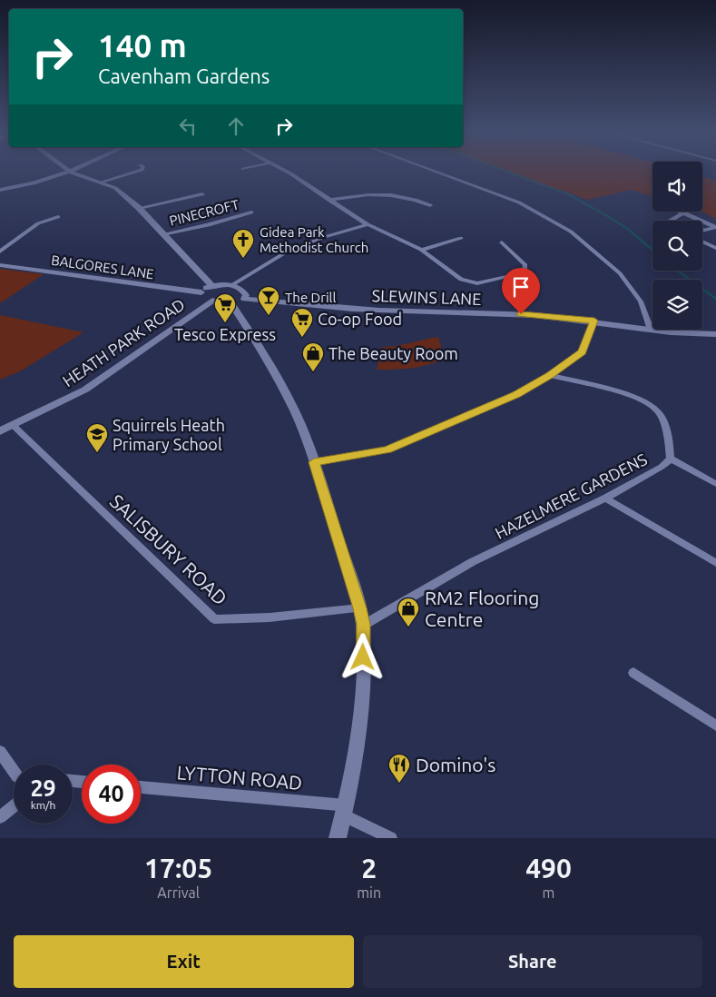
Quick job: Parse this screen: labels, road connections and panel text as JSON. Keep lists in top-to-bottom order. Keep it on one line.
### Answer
{"streets":{"street":["PINECROFT","BALGORES LANE","SLEWINS LANE","HEATH PARK ROAD","HAZELMERE GARDENS","SALISBURY ROAD","LYTTON ROAD"]},"crossings":[["HEATH PARK ROAD","SALISBURY ROAD"]],"places":{"church":["Gidea Park Methodist Church"],"bar":["The Drill"],"supermarket":["Tesco Express","Co-op Food"],"shop":["The Beauty Room","RM2 Flooring Centre"],"school or university":["Squirrels Heath Primary School"],"restaurant":["Domino's"]},"page":{"turn":["140 m","Cavenham Gardens"],"speed":"29 km/h","limit":"40","eta":["17:05","Arrival","2","min","490","m"],"buttons":["Exit","Share"]}}
